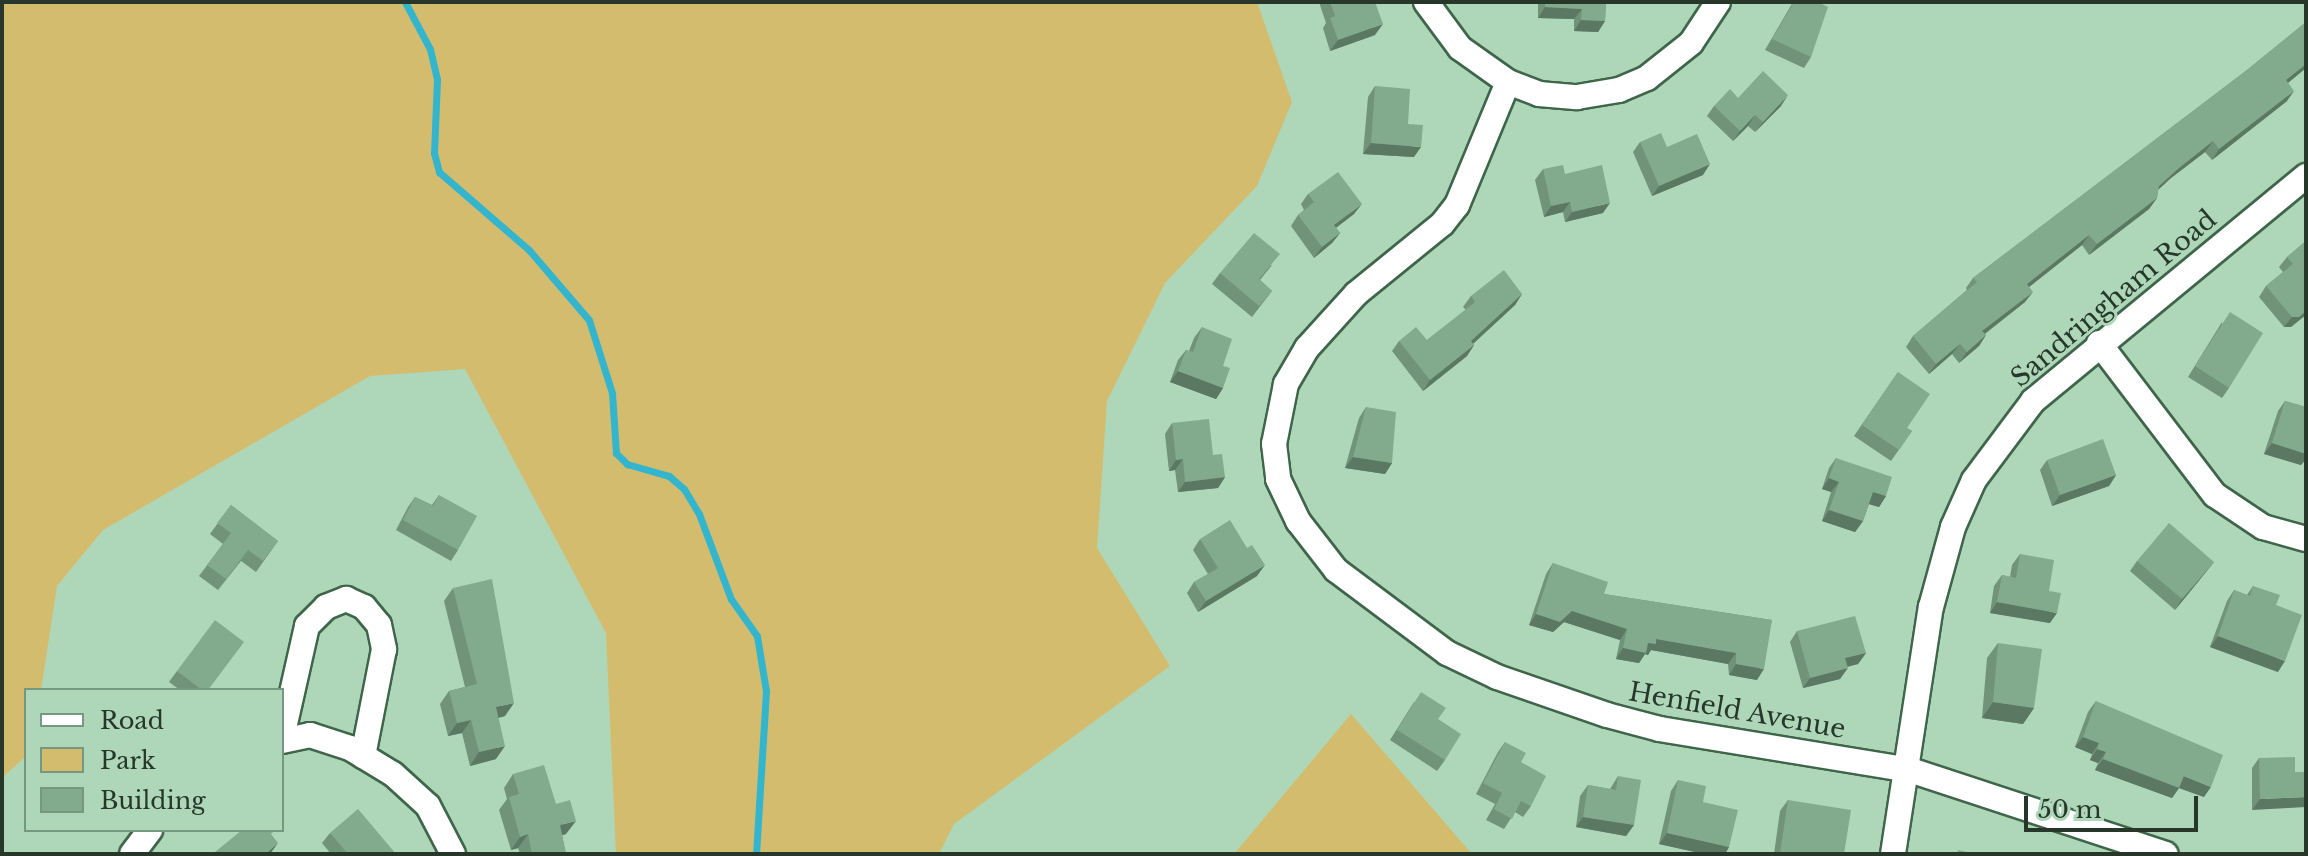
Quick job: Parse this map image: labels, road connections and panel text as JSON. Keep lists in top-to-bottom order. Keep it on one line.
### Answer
{"streets":{"street":["Sandringham Road","Henfield Avenue"]},"crossings":[["Sandringham Road","Henfield Avenue"]],"legend":["Road","Park","Building"],"scale_bar":"50 m"}
